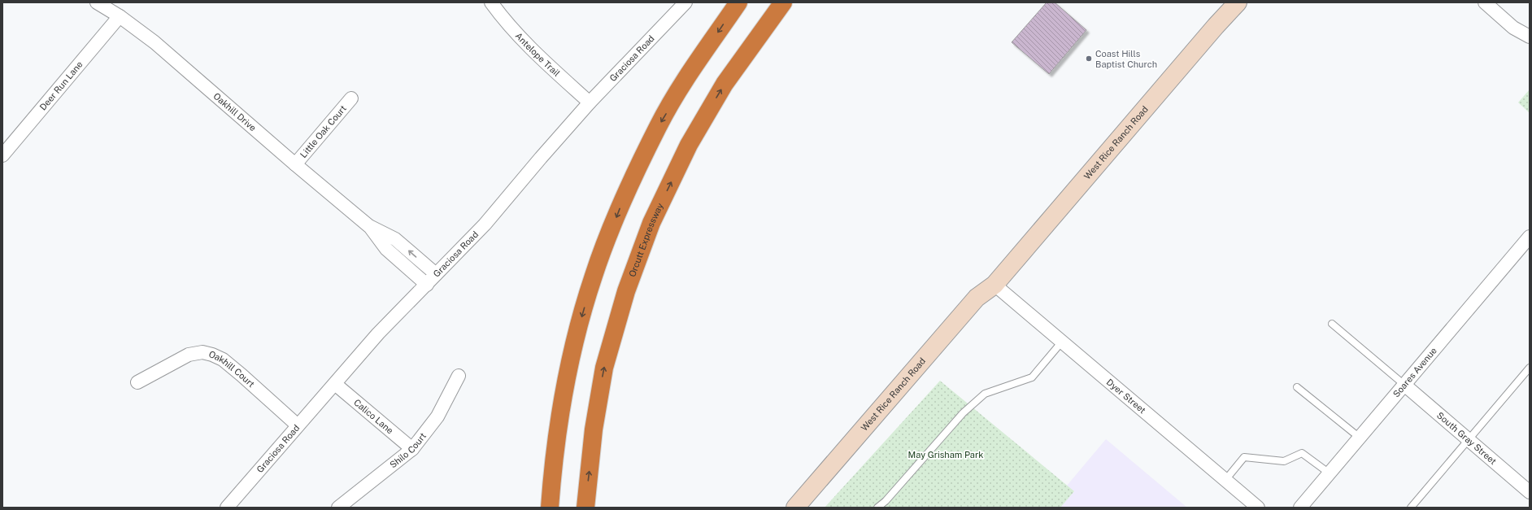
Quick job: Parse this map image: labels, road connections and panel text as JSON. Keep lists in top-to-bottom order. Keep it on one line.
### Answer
{"streets":{"highway":["Orcutt Expressway"],"main road":["West Rice Ranch Road"],"street":["Antelope Trail","Graciosa Road","Deer Run Lane","Oakhill Drive","Little Oak Court","Oakhill Court","Soares Avenue","Dyer Street","Calico Lane","South Gray Street","Shilo Court"]},"crossings":[["Antelope Trail","Graciosa Road"],["Graciosa Road","Oakhill Drive"],["Graciosa Road","Oakhill Court"],["Graciosa Road","Calico Lane"],["Deer Run Lane","Oakhill Drive"],["Oakhill Drive","Little Oak Court"],["West Rice Ranch Road","Dyer Street"],["Soares Avenue","South Gray Street"],["Calico Lane","Shilo Court"]],"parks":["May Grisham Park"],"places":["Coast Hills Baptist Church"]}
